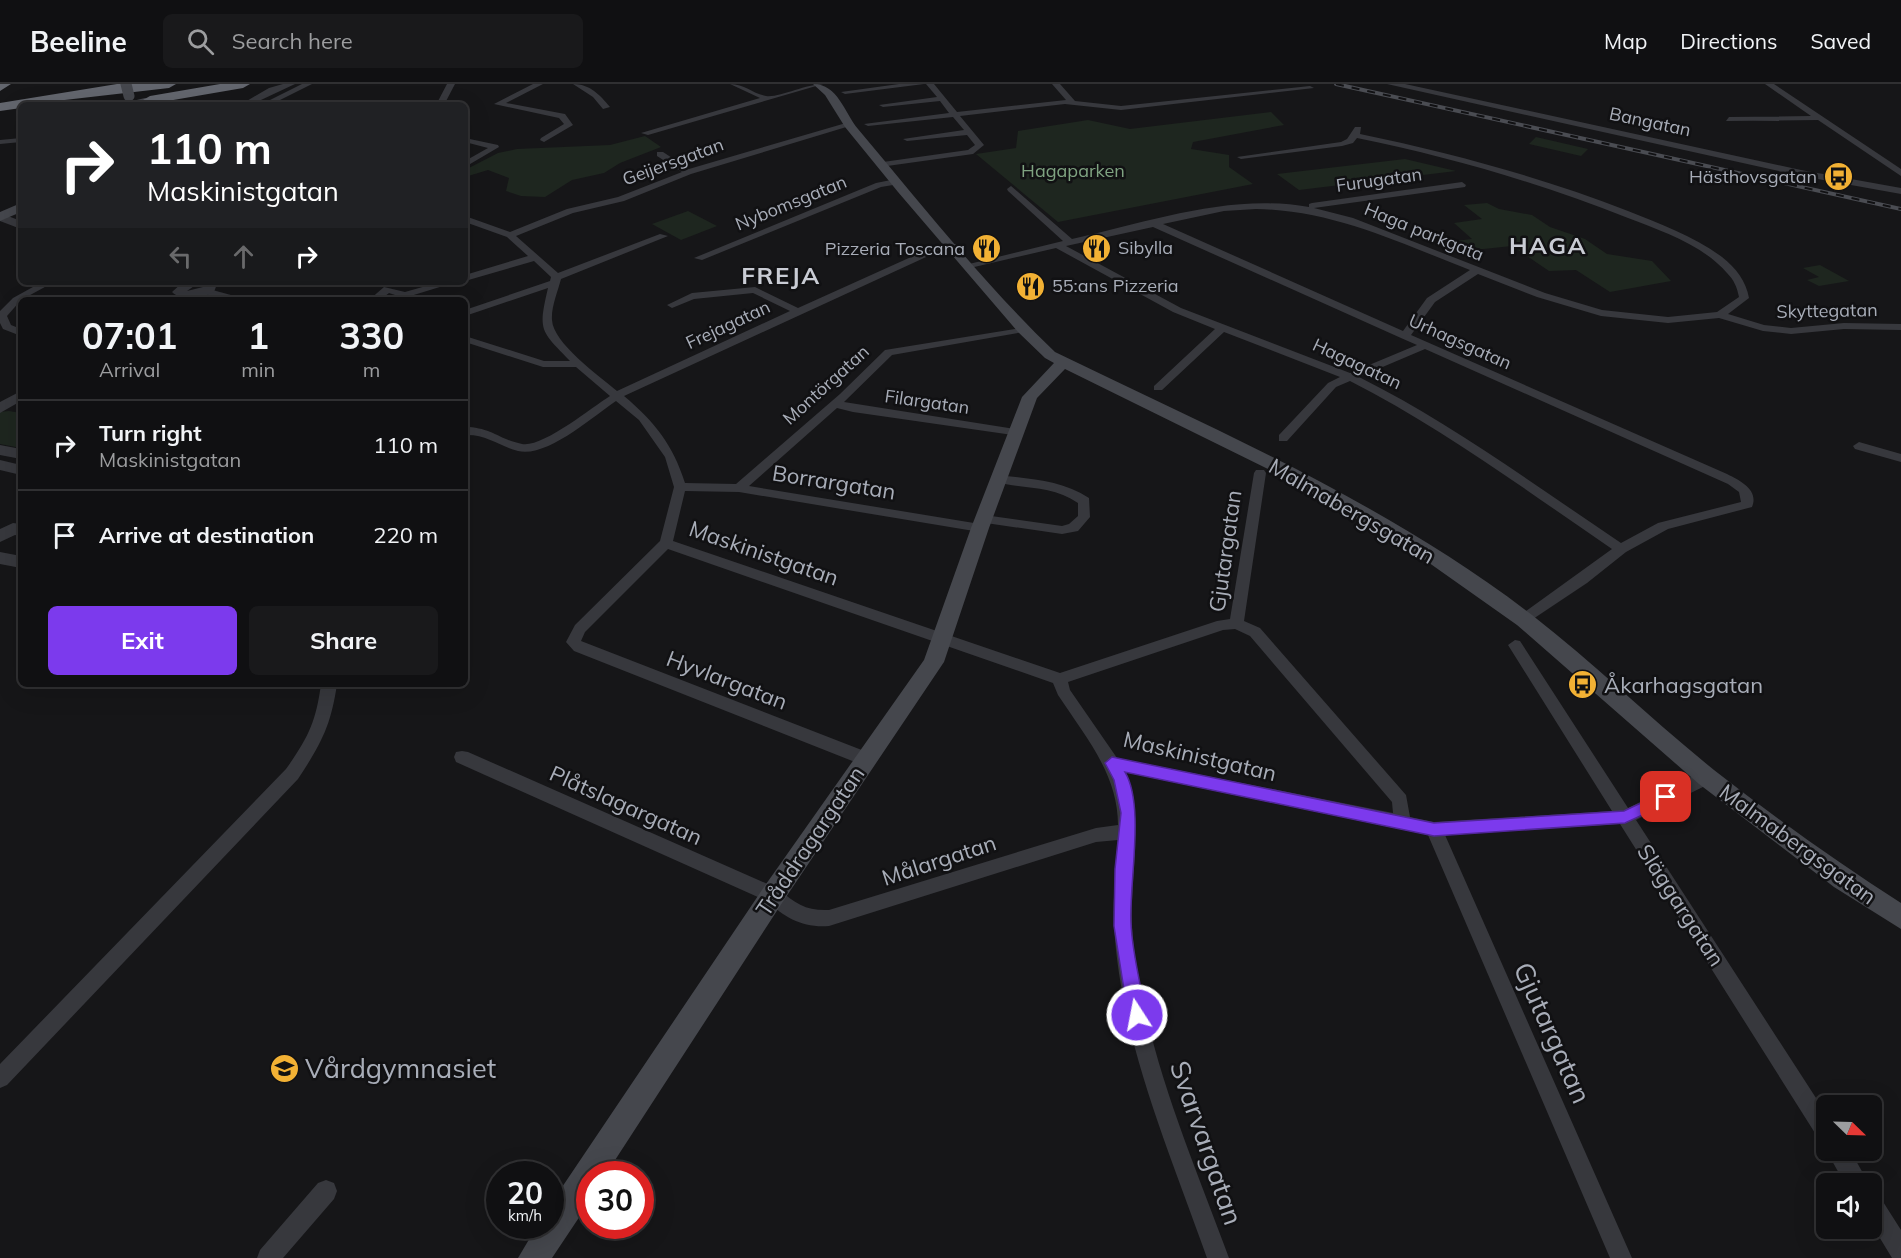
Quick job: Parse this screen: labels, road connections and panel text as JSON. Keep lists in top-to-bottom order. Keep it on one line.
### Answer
{"streets":{"main road":["Malmabergsgatan","Tråddragargatan"],"street":["Bangatan","Geijersgatan","Furugatan","Nybomsgatan","Haga parkgata","Skyttegatan","Frejagatan","Urhagsgatan","Hagagatan","Montörgatan","Filargatan","Borrargatan","Gjutargatan","Maskinistgatan","Hyvlargatan","Plåtslagargatan","Målargatan","Släggargatan","Svarvargatan"]},"crossings":[["Geijersgatan","Malmabergsgatan"],["Furugatan","Haga parkgata"],["Nybomsgatan","Malmabergsgatan"],["Haga parkgata","Skyttegatan"],["Haga parkgata","Urhagsgatan"],["Haga parkgata","Hagagatan"],["Haga parkgata","Malmabergsgatan"],["Frejagatan","Malmabergsgatan"],["Urhagsgatan","Hagagatan"],["Montörgatan","Filargatan"],["Montörgatan","Borrargatan"],["Montörgatan","Malmabergsgatan"],["Filargatan","Tråddragargatan"],["Borrargatan","Tråddragargatan"],["Malmabergsgatan","Maskinistgatan"],["Malmabergsgatan","Tråddragargatan"],["Gjutargatan","Maskinistgatan"],["Maskinistgatan","Hyvlargatan"],["Maskinistgatan","Tråddragargatan"],["Maskinistgatan","Släggargatan"],["Maskinistgatan","Svarvargatan"],["Hyvlargatan","Tråddragargatan"],["Plåtslagargatan","Tråddragargatan"],["Plåtslagargatan","Målargatan"],["Tråddragargatan","Målargatan"],["Målargatan","Svarvargatan"]],"districts":["HAGA","FREJA"],"parks":["Hagaparken"],"places":{"bus stop":["Hästhovsgatan","Åkarhagsgatan"],"restaurant":["Sibylla","Pizzeria Toscana","55:ans Pizzeria"],"school or university":["Vårdgymnasiet"]},"north":"bottom right","page":{"header":"Beeline","search":"Search here","nav":["Map","Directions","Saved"],"turn":["110 m","Maskinistgatan"],"eta":["07:01","Arrival","1","min","330","m"],"list":[{"name":"Turn right","note":"Maskinistgatan","value":"110 m"},{"name":"Arrive at destination","value":"220 m"}],"buttons":["Exit","Share"],"speed":"20 km/h","limit":"30"}}
